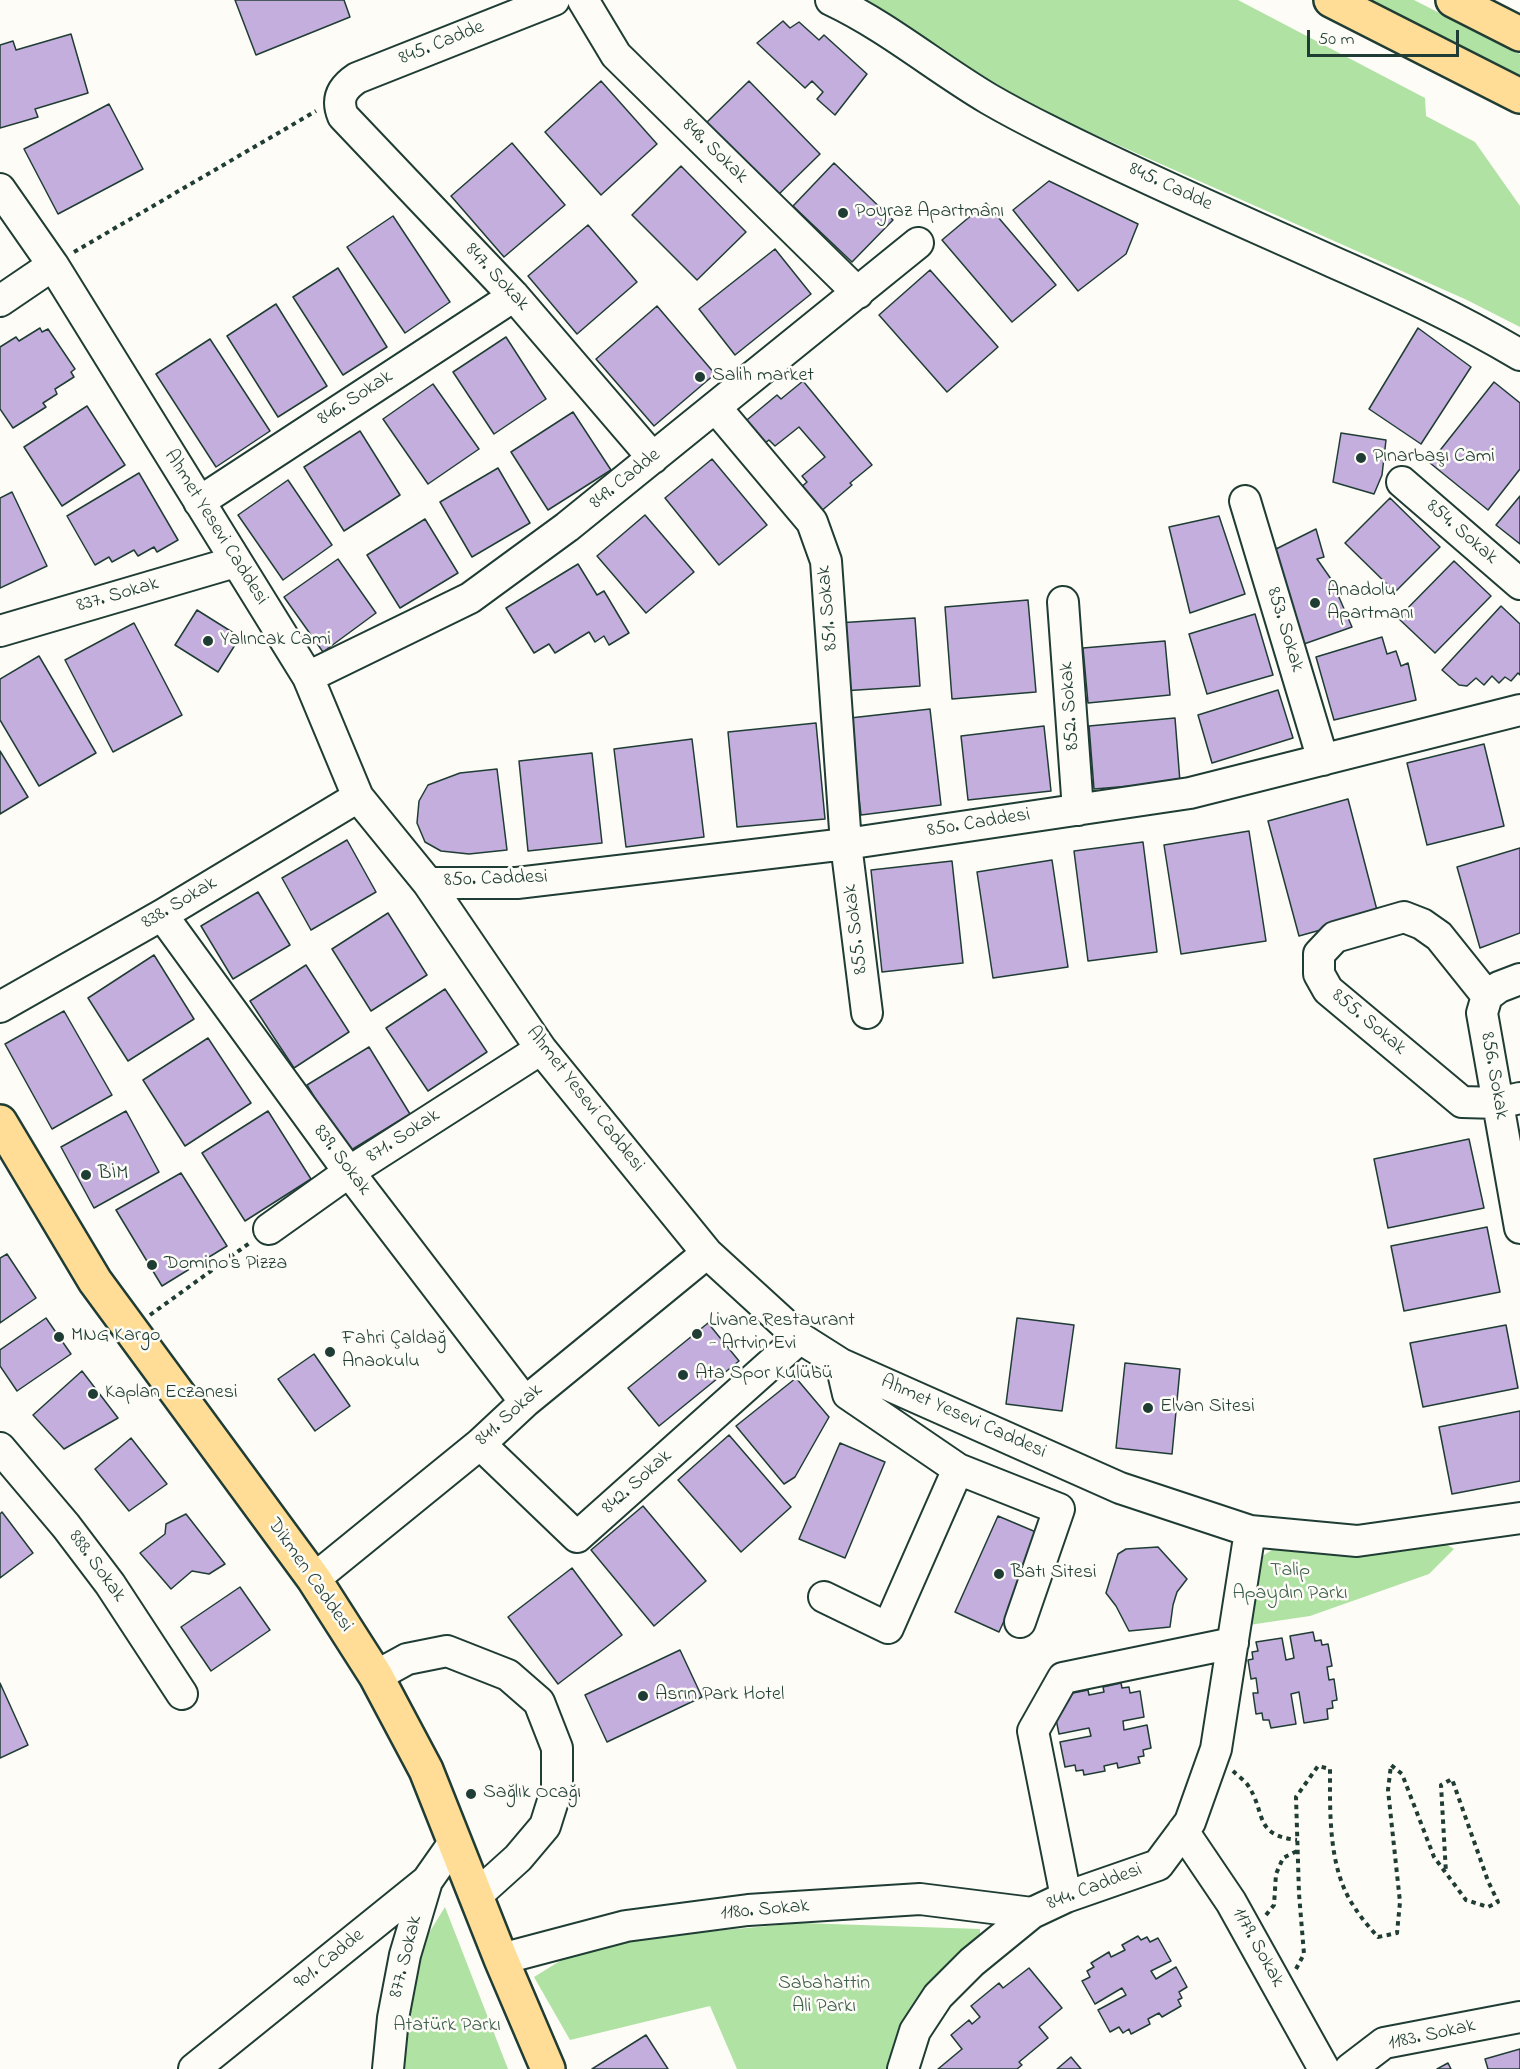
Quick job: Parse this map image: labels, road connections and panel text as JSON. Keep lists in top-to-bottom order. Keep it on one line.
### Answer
{"streets":{"main road":["Dikmen Caddesi"],"street":["845. Cadde","848. Sokak","847. Sokak","846. Sokak","849. Cadde","Ahmet Yesevi Caddesi","854. Sokak","837. Sokak","851. Sokak","853. Sokak","852. Sokak","850. Caddesi","838. Sokak","855. Sokak","856. Sokak","871. Sokak","839. Sokak","841. Sokak","842. Sokak","888. Sokak","844. Caddesi","1180. Sokak","1179. Sokak","877. Sokak","901. Cadde","1183. Sokak"]},"crossings":[["845. Cadde","847. Sokak"],["848. Sokak","849. Cadde"],["847. Sokak","846. Sokak"],["847. Sokak","849. Cadde"],["846. Sokak","Ahmet Yesevi Caddesi"],["849. Cadde","Ahmet Yesevi Caddesi"],["849. Cadde","851. Sokak"],["Ahmet Yesevi Caddesi","837. Sokak"],["Ahmet Yesevi Caddesi","850. Caddesi"],["Ahmet Yesevi Caddesi","838. Sokak"],["Ahmet Yesevi Caddesi","871. Sokak"],["Ahmet Yesevi Caddesi","841. Sokak"],["Ahmet Yesevi Caddesi","842. Sokak"],["Ahmet Yesevi Caddesi","844. Caddesi"],["851. Sokak","850. Caddesi"],["851. Sokak","855. Sokak"],["853. Sokak","850. Caddesi"],["852. Sokak","850. Caddesi"],["850. Caddesi","855. Sokak"],["838. Sokak","839. Sokak"],["855. Sokak","856. Sokak"],["871. Sokak","839. Sokak"],["839. Sokak","841. Sokak"],["841. Sokak","842. Sokak"],["841. Sokak","Dikmen Caddesi"],["Dikmen Caddesi","1180. Sokak"],["Dikmen Caddesi","901. Cadde"],["844. Caddesi","1180. Sokak"],["844. Caddesi","1179. Sokak"],["877. Sokak","901. Cadde"]],"parks":["Talip Apaydın Parkı","Sabahattin Ali Parkı","Atatürk Parkı"],"places":["Poyraz Apartmanı","Salih market","Pınarbaşı Cami","Anadolu Apartmanı","Yalıncak Cami","BİM","Domino's Pizza","Livane Restaurant - Artvin Evi","MNG Kargo","Fahri Çaldağ Anaokulu","Ata Spor Kulübü","Kaplan Eczanesi","Elvan Sitesi","Batı Sitesi","Asrın Park Hotel","Sağlık Ocağı"],"scale_bar":"50 m"}
